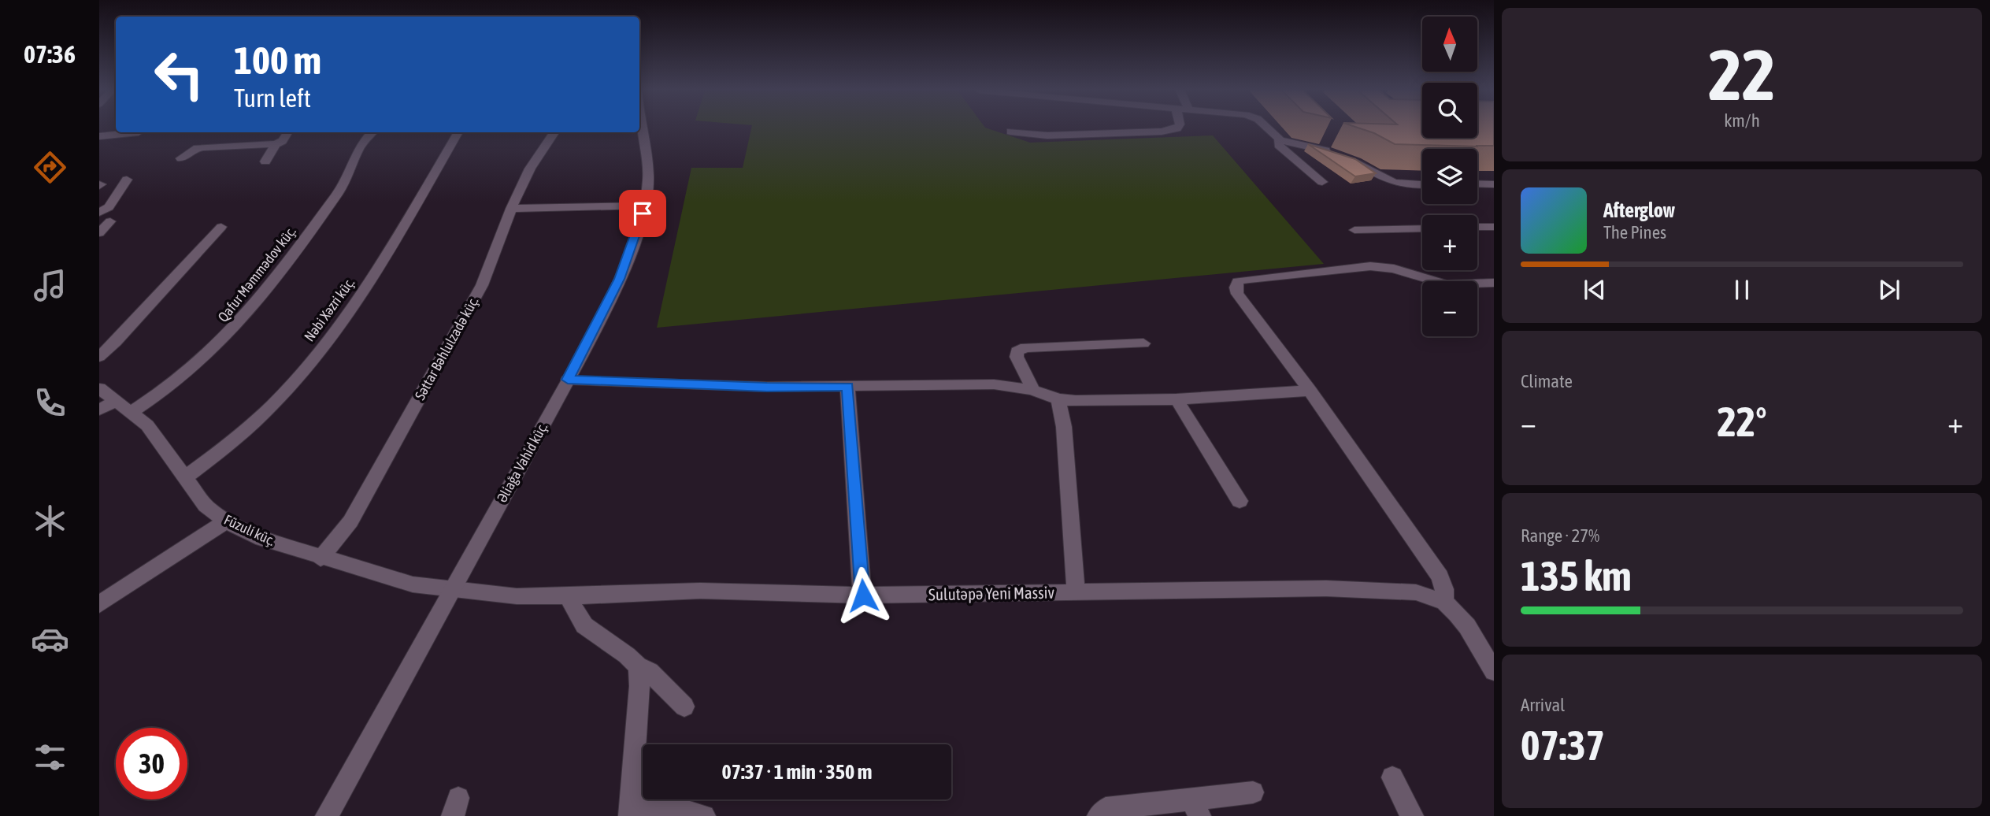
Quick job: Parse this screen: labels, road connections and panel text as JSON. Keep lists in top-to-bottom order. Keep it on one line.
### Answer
{"streets":{"street":["Qafur Məmmədov küç.","Nəbi Xəzri küç.","Səttar Bəhlulzadə küç.","Əliağa Vahid küç.","Füzuli küç.","Sulutəpə Yeni Massiv"]},"crossings":[["Qafur Məmmədov küç.","Füzuli küç."],["Nəbi Xəzri küç.","Füzuli küç."],["Səttar Bəhlulzadə küç.","Füzuli küç."],["Əliağa Vahid küç.","Füzuli küç."],["Əliağa Vahid küç.","Sulutəpə Yeni Massiv"],["Füzuli küç.","Sulutəpə Yeni Massiv"]],"north":"top","page":{"tabs":"07:36","tile":[["22","km/h"],"Climate",["Range · 27%","135 km"],["Arrival","07:37"]],"map_buttons":["+","−"],"turn":["100 m","Turn left"],"song":["Afterglow","The Pines"],"heat":["−","22°","+"],"limit":"30","trip":"07:37 · 1 min · 350 m"}}
